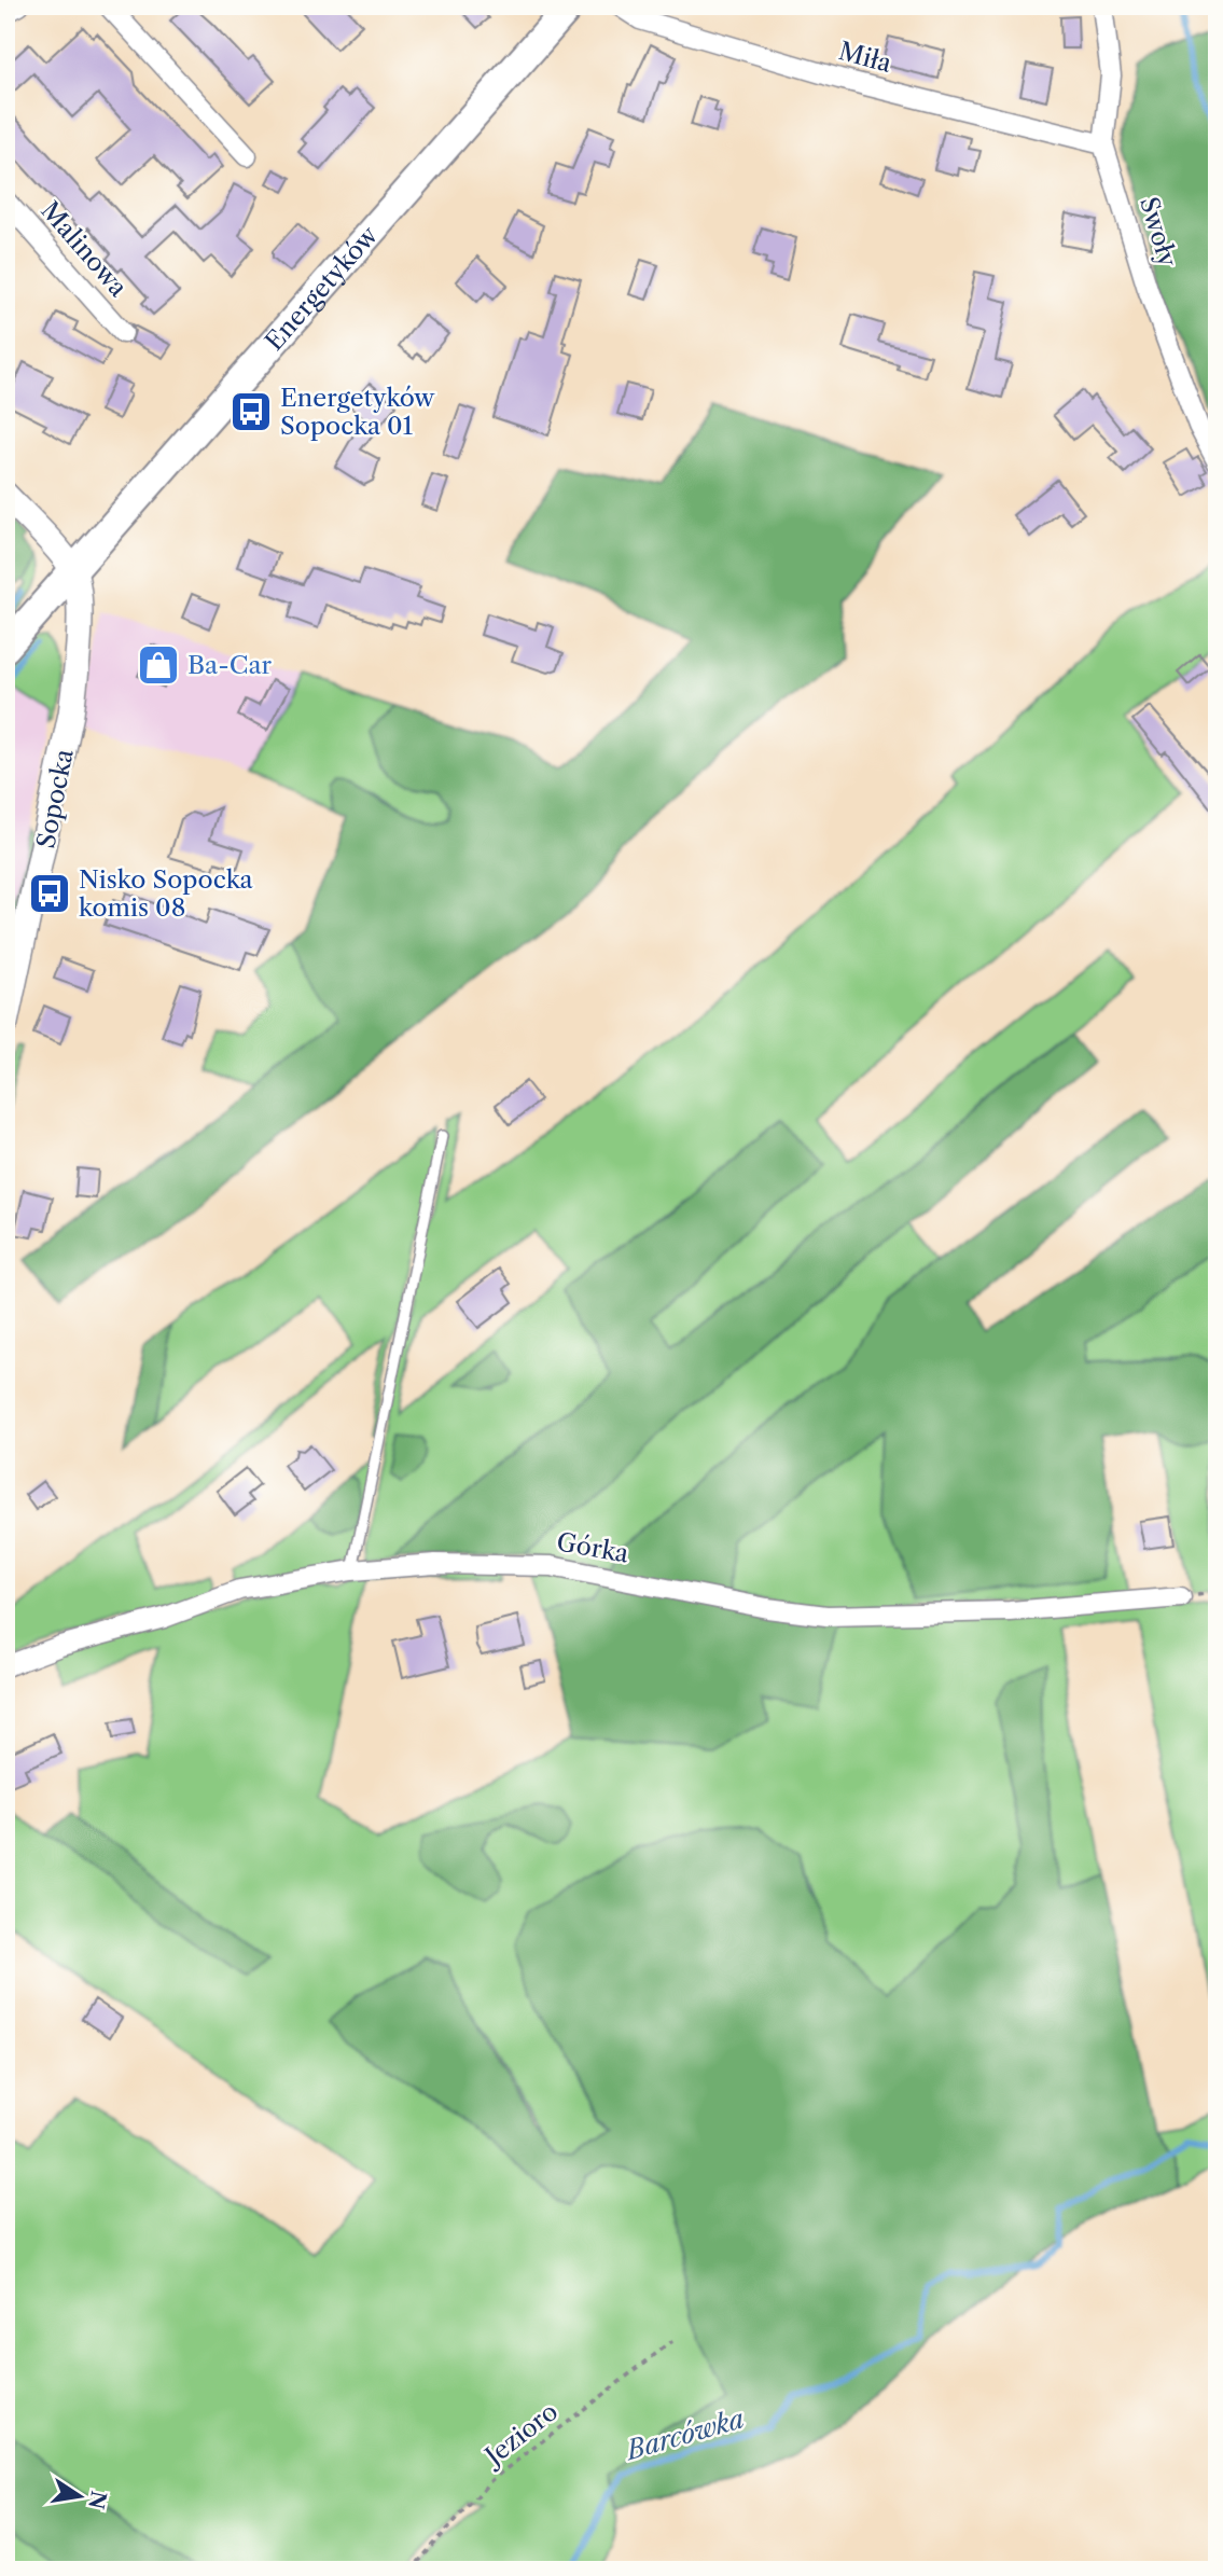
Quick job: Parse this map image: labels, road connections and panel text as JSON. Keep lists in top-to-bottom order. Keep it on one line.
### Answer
{"streets":{"main road":["Energetyków"],"street":["Miła","Swoły","Malinowa","Sopocka","Górka"],"path":["Jezioro"]},"crossings":[["Miła","Swoły"],["Energetyków","Sopocka"]],"water":["Barcówka"],"places":{"bus stop":["Energetyków Sopocka 01","Nisko Sopocka komis 08"],"shop":["Ba-Car"]},"north":"right"}
